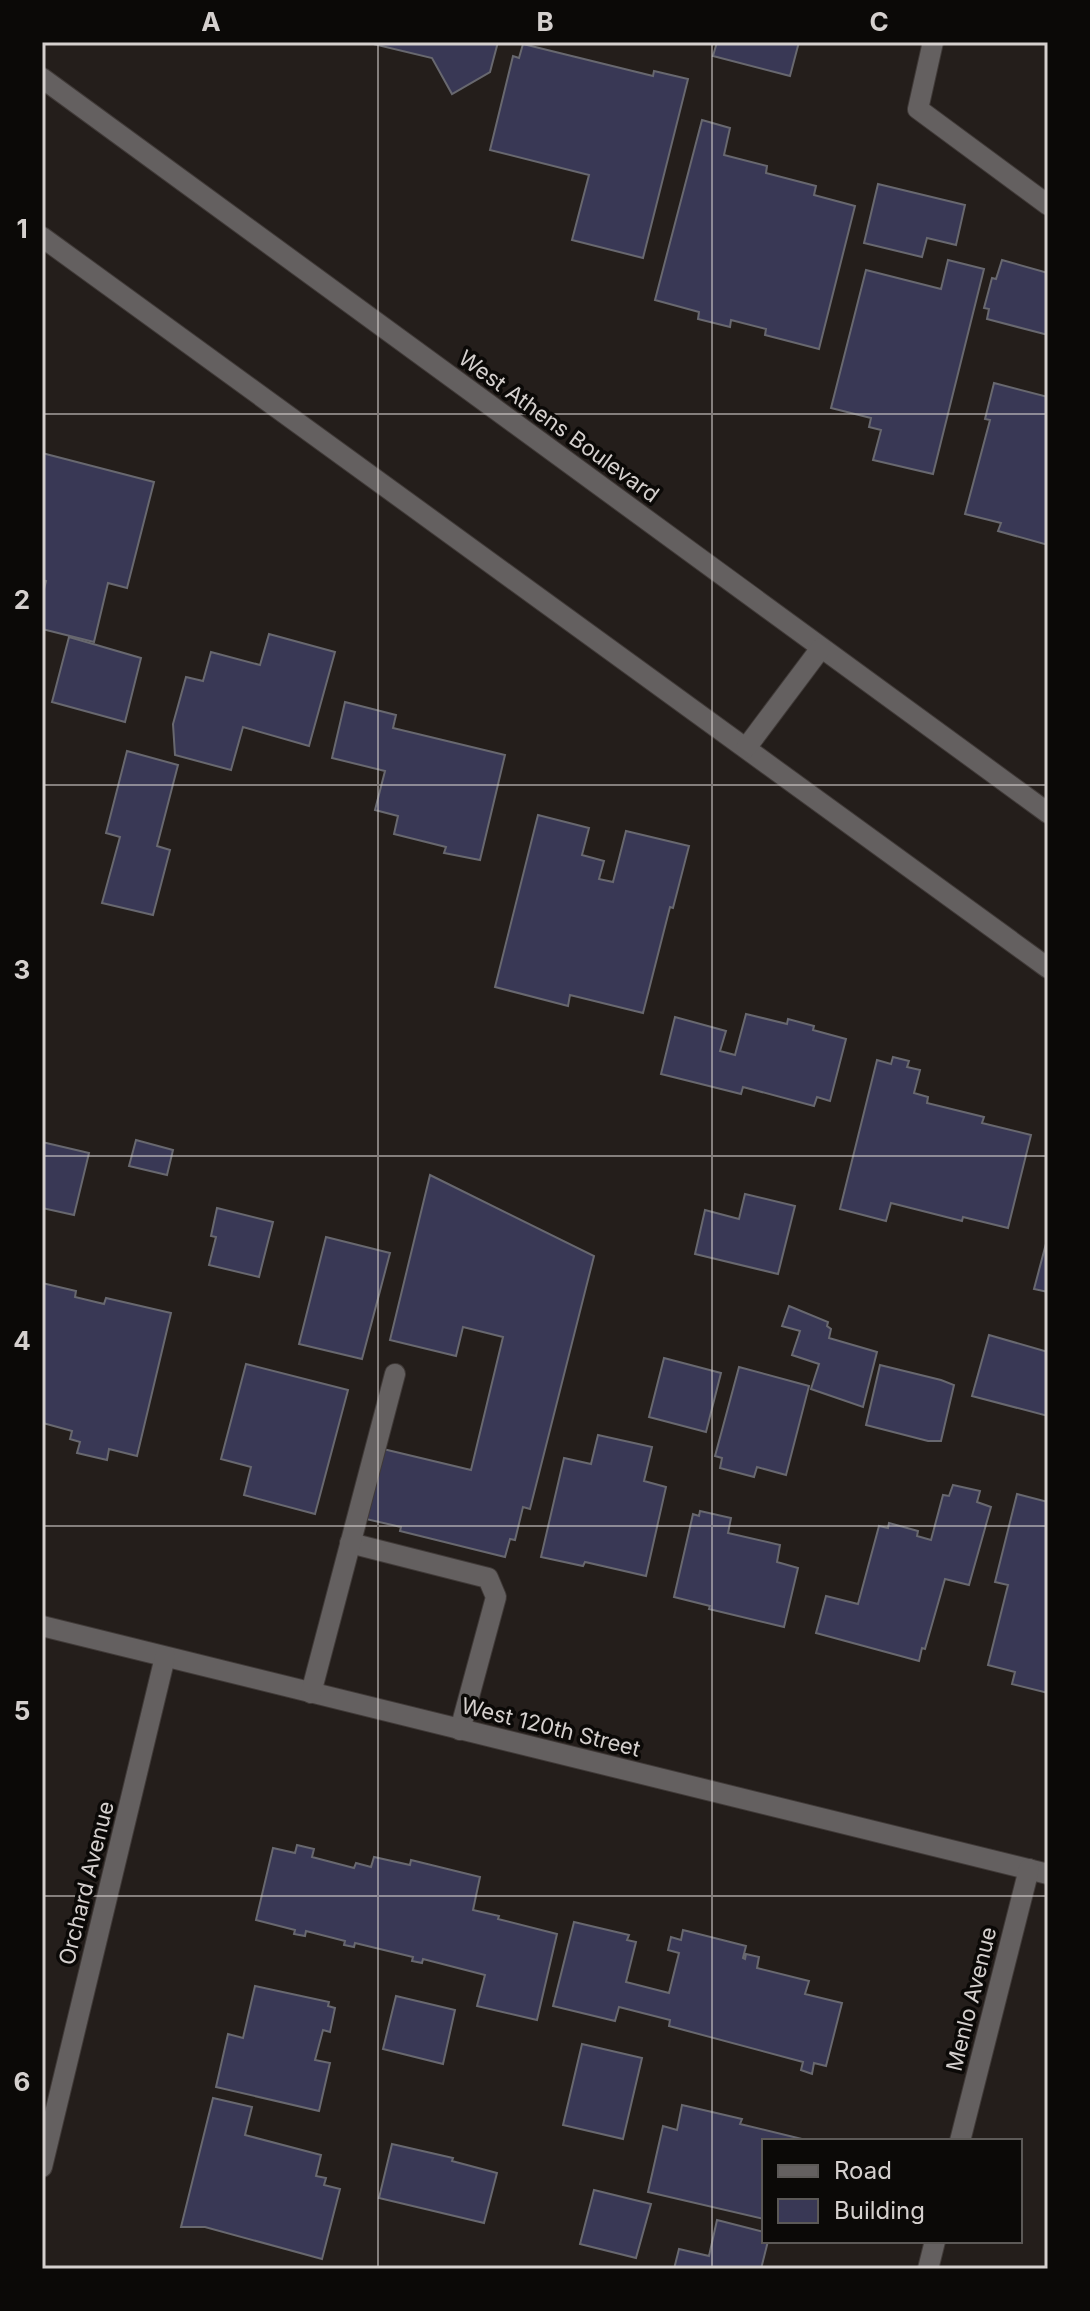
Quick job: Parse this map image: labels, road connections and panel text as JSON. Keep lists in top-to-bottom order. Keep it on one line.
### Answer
{"streets":{"street":["West Athens Boulevard","West 120th Street","Orchard Avenue","Menlo Avenue"]},"crossings":[["West 120th Street","Orchard Avenue"],["West 120th Street","Menlo Avenue"]],"legend":["Road","Building"],"grid":{"columns":["A","B","C"],"rows":["1","2","3","4","5","6"]}}
